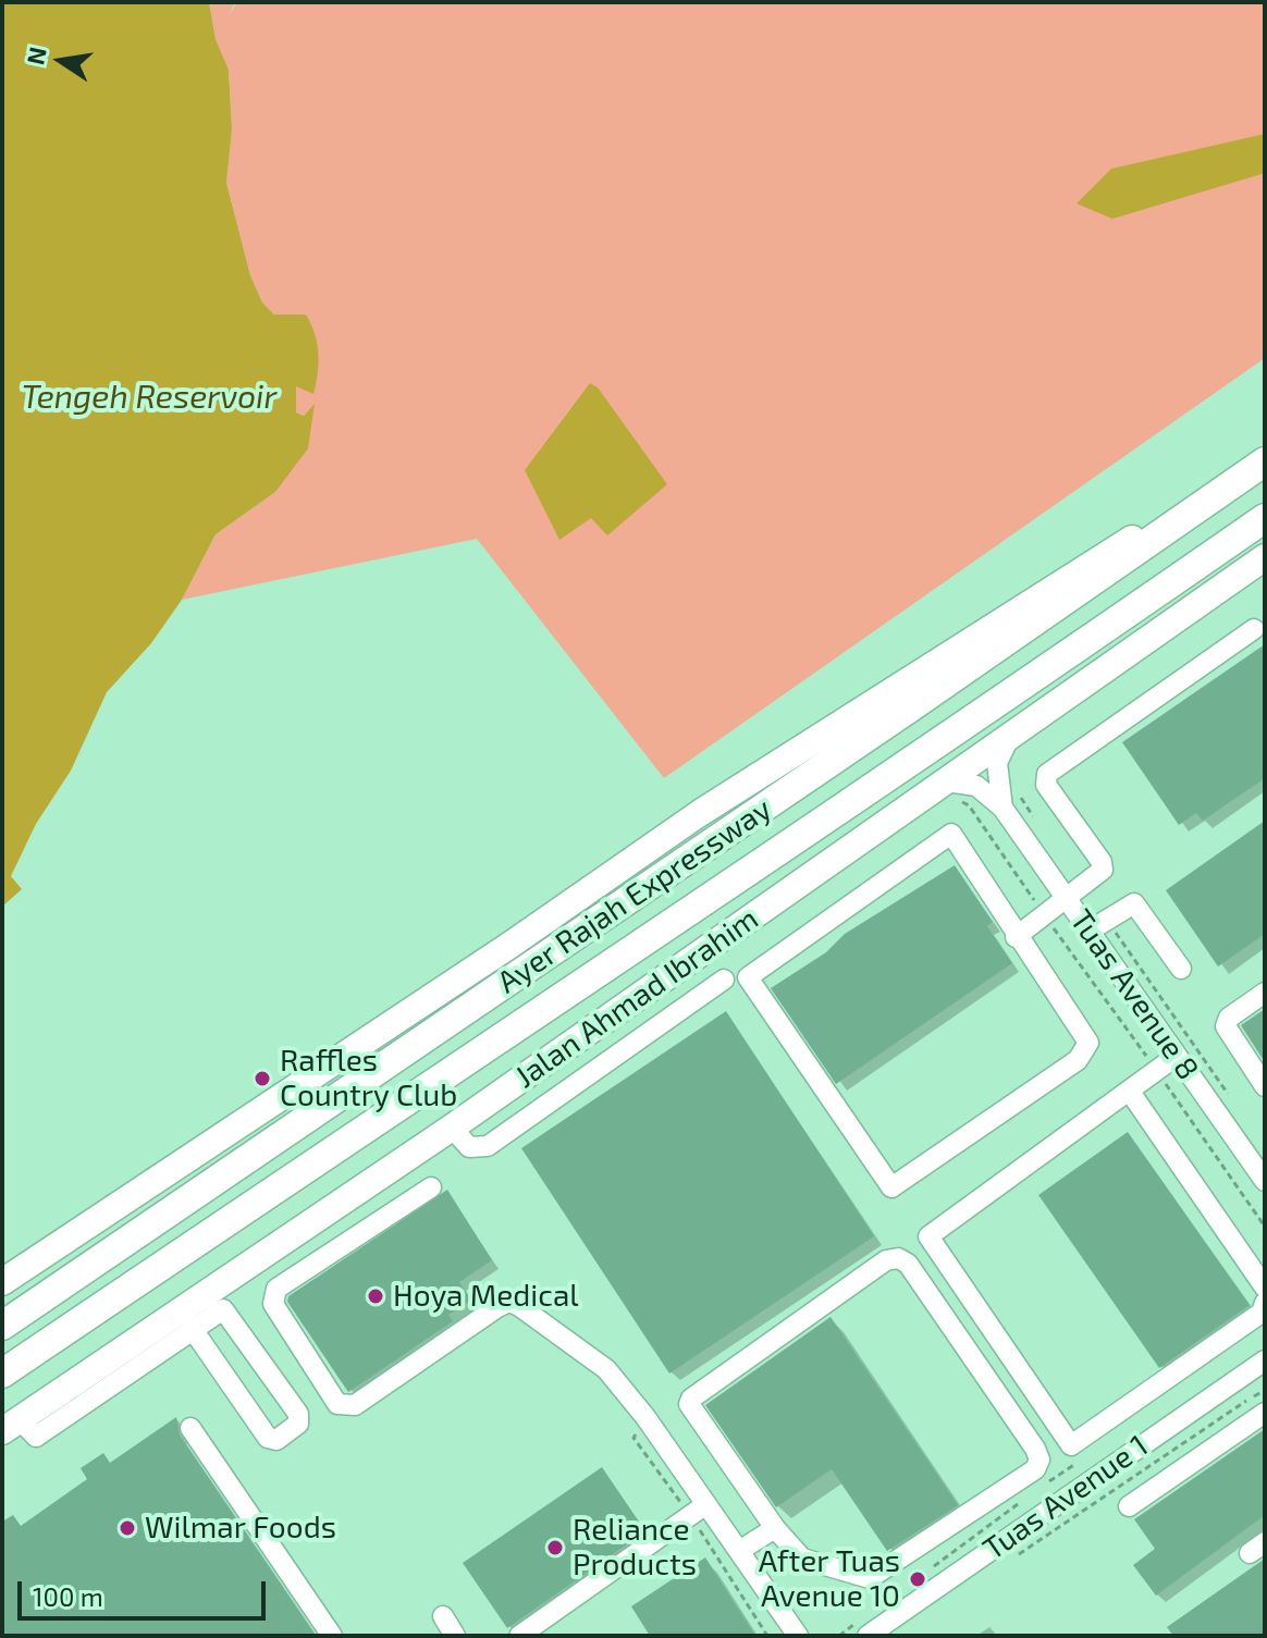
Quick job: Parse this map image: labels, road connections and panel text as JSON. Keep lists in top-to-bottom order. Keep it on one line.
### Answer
{"streets":{"highway":["Ayer Rajah Expressway"],"main road":["Jalan Ahmad Ibrahim"],"street":["Tuas Avenue 8","Tuas Avenue 1"]},"crossings":[["Tuas Avenue 8","Jalan Ahmad Ibrahim"]],"water":["Tengeh Reservoir"],"places":["Raffles Country Club","Hoya Medical","Wilmar Foods","Reliance Products","After Tuas Avenue 10"],"scale_bar":"100 m","north":"left"}
